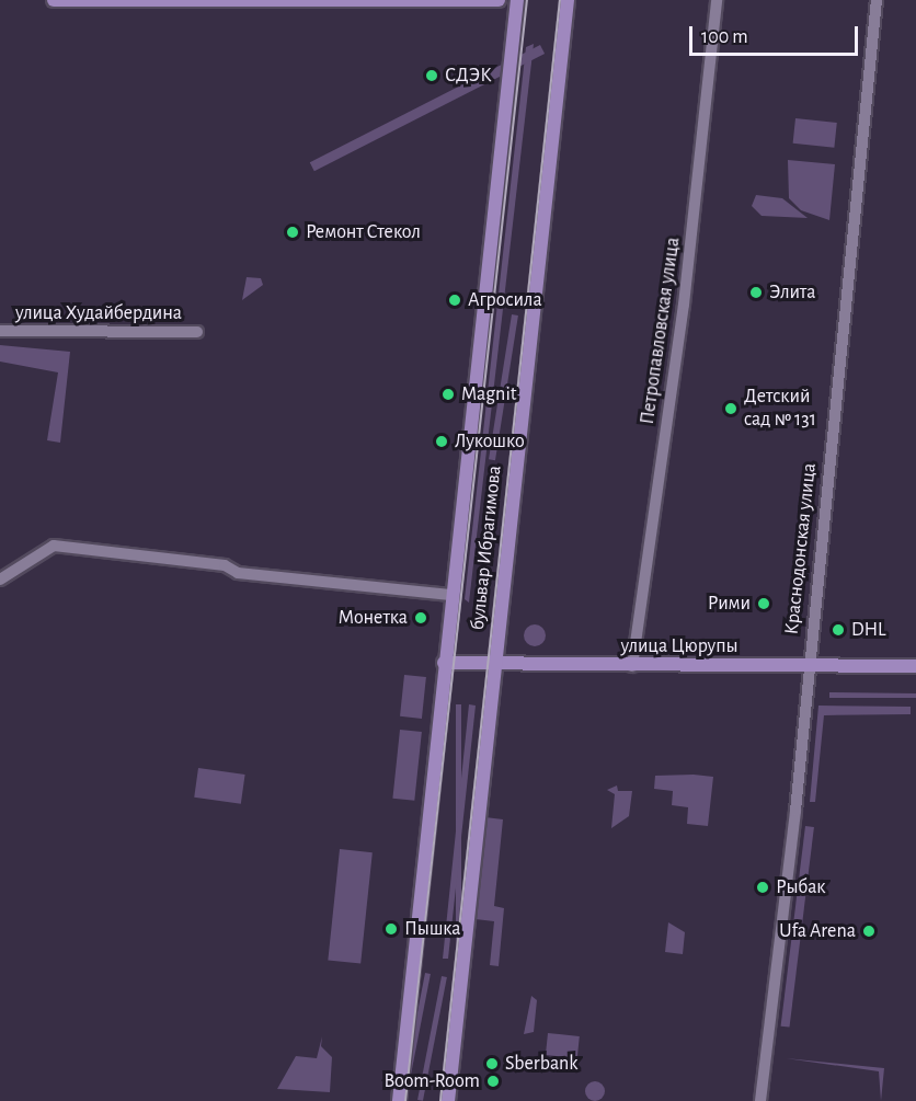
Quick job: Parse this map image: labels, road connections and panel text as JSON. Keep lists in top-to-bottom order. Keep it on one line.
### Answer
{"streets":{"main road":["бульвар Ибрагимова","улица Цюрупы"],"street":["улица Худайбердина","Петропавловская улица","Краснодонская улица"]},"crossings":[["Петропавловская улица","улица Цюрупы"],["бульвар Ибрагимова","улица Цюрупы"],["Краснодонская улица","улица Цюрупы"]],"places":["СДЭК","Ремонт Стекол","Элита","Агросила","Magnit","Детский сад № 131","Лукошко","Рими","Монетка","DHL","Рыбак","Пышка","Ufa Arena","Sberbank","Boom-Room"],"scale_bar":"100 m"}
